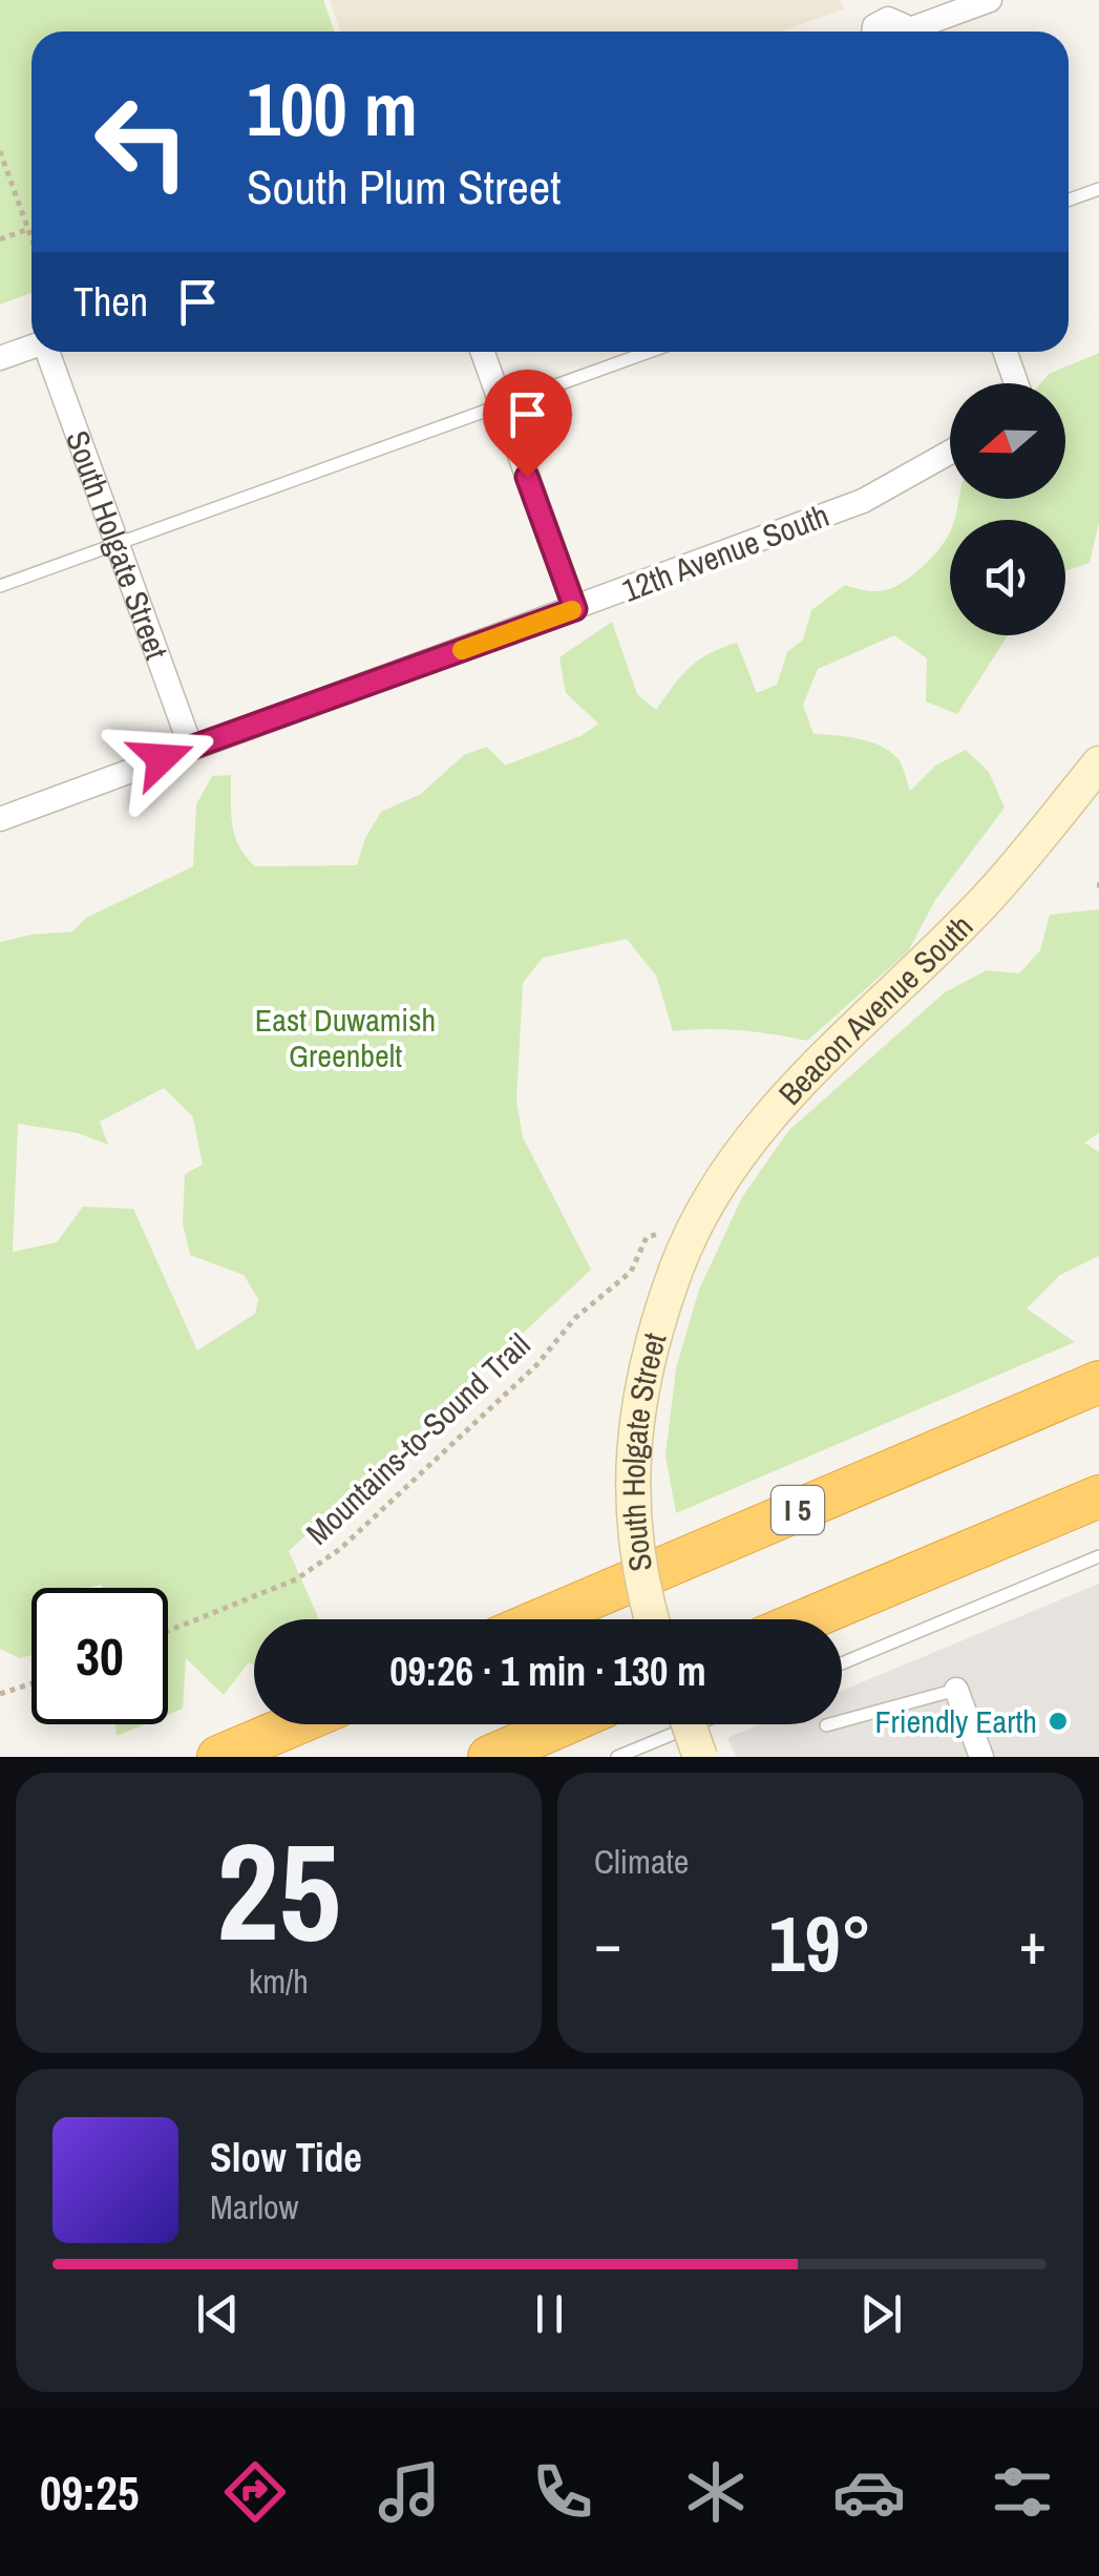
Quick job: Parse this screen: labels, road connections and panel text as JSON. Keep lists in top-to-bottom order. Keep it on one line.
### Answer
{"streets":{"highway":["I 5"],"main road":["South Holgate Street","Beacon Avenue South"],"street":["12th Avenue South"],"path":["Mountains-to-Sound Trail"]},"crossings":[["South Holgate Street","12th Avenue South"],["South Holgate Street","Beacon Avenue South"],["South Holgate Street","Mountains-to-Sound Trail"],["Beacon Avenue South","Mountains-to-Sound Trail"]],"parks":["East Duwamish Greenbelt"],"places":["Friendly Earth"],"north":"left","page":{"turn":["100 m","South Plum Street"],"then":"Then","limit":"30","trip":"09:26 · 1 min · 130 m","tile":[["25","km/h"],"Climate"],"heat":["−","19°","+"],"song":["Slow Tide","Marlow"],"tabs":"09:25"}}
